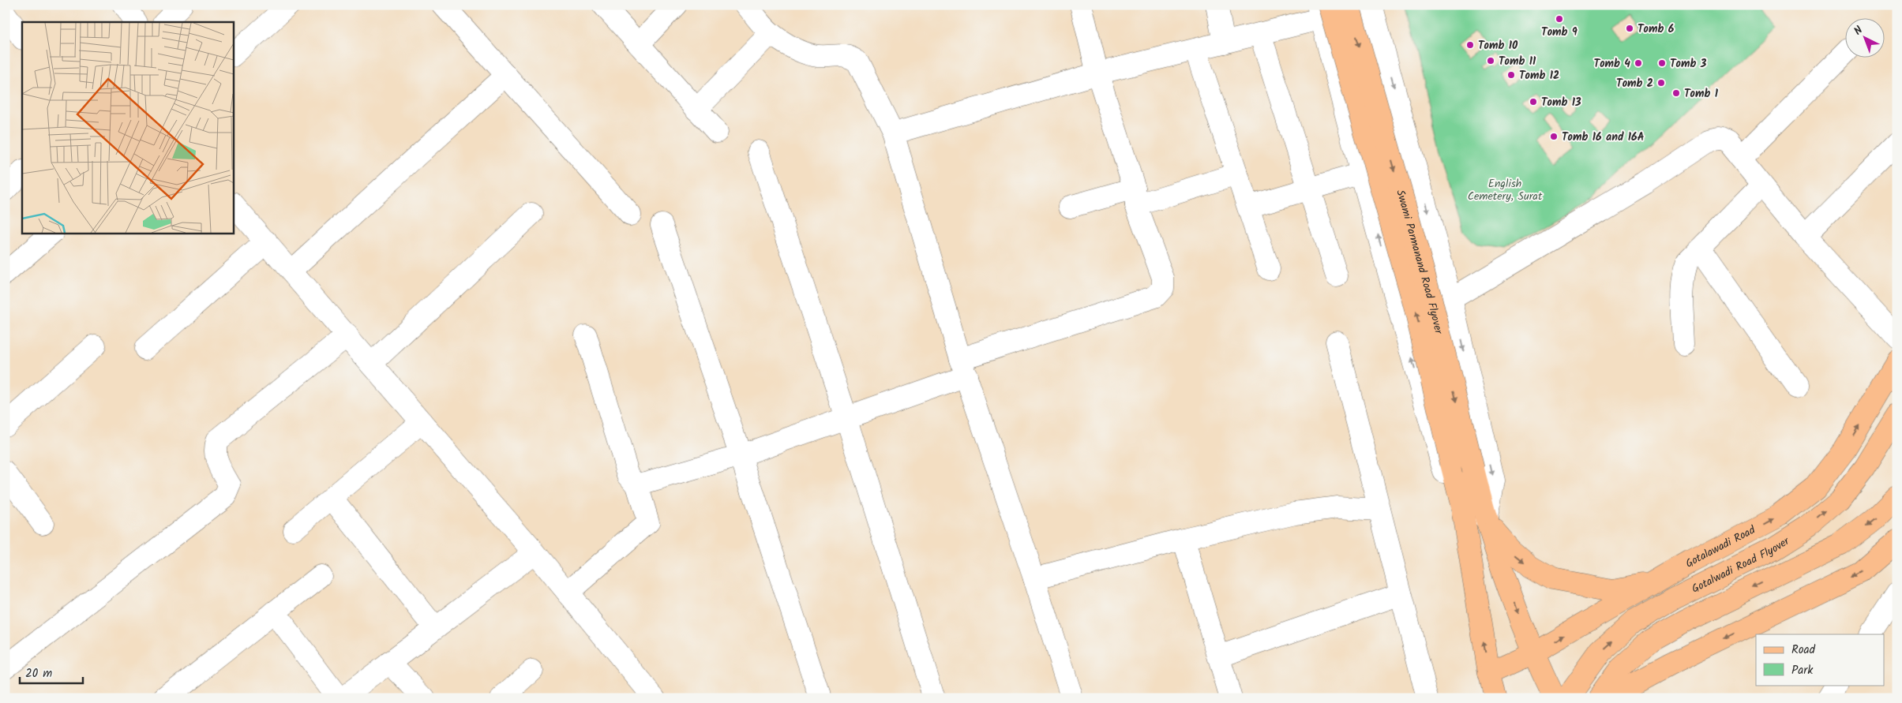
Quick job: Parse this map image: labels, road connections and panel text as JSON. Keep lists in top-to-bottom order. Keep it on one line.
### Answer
{"streets":{"main road":["Swami Parmanand Road Flyover","Gotalawadi Road","Gotalwadi Road Flyover"]},"crossings":[["Swami Parmanand Road Flyover","Gotalawadi Road"]],"parks":["English Cemetery, Surat"],"places":["Tomb 9","Tomb 6","Tomb 10","Tomb 11","Tomb 4","Tomb 3","Tomb 12","Tomb 2","Tomb 1","Tomb 13","Tomb 16 and 16A"],"legend":["Road","Park"],"scale_bar":"20 m","north":"top left"}
